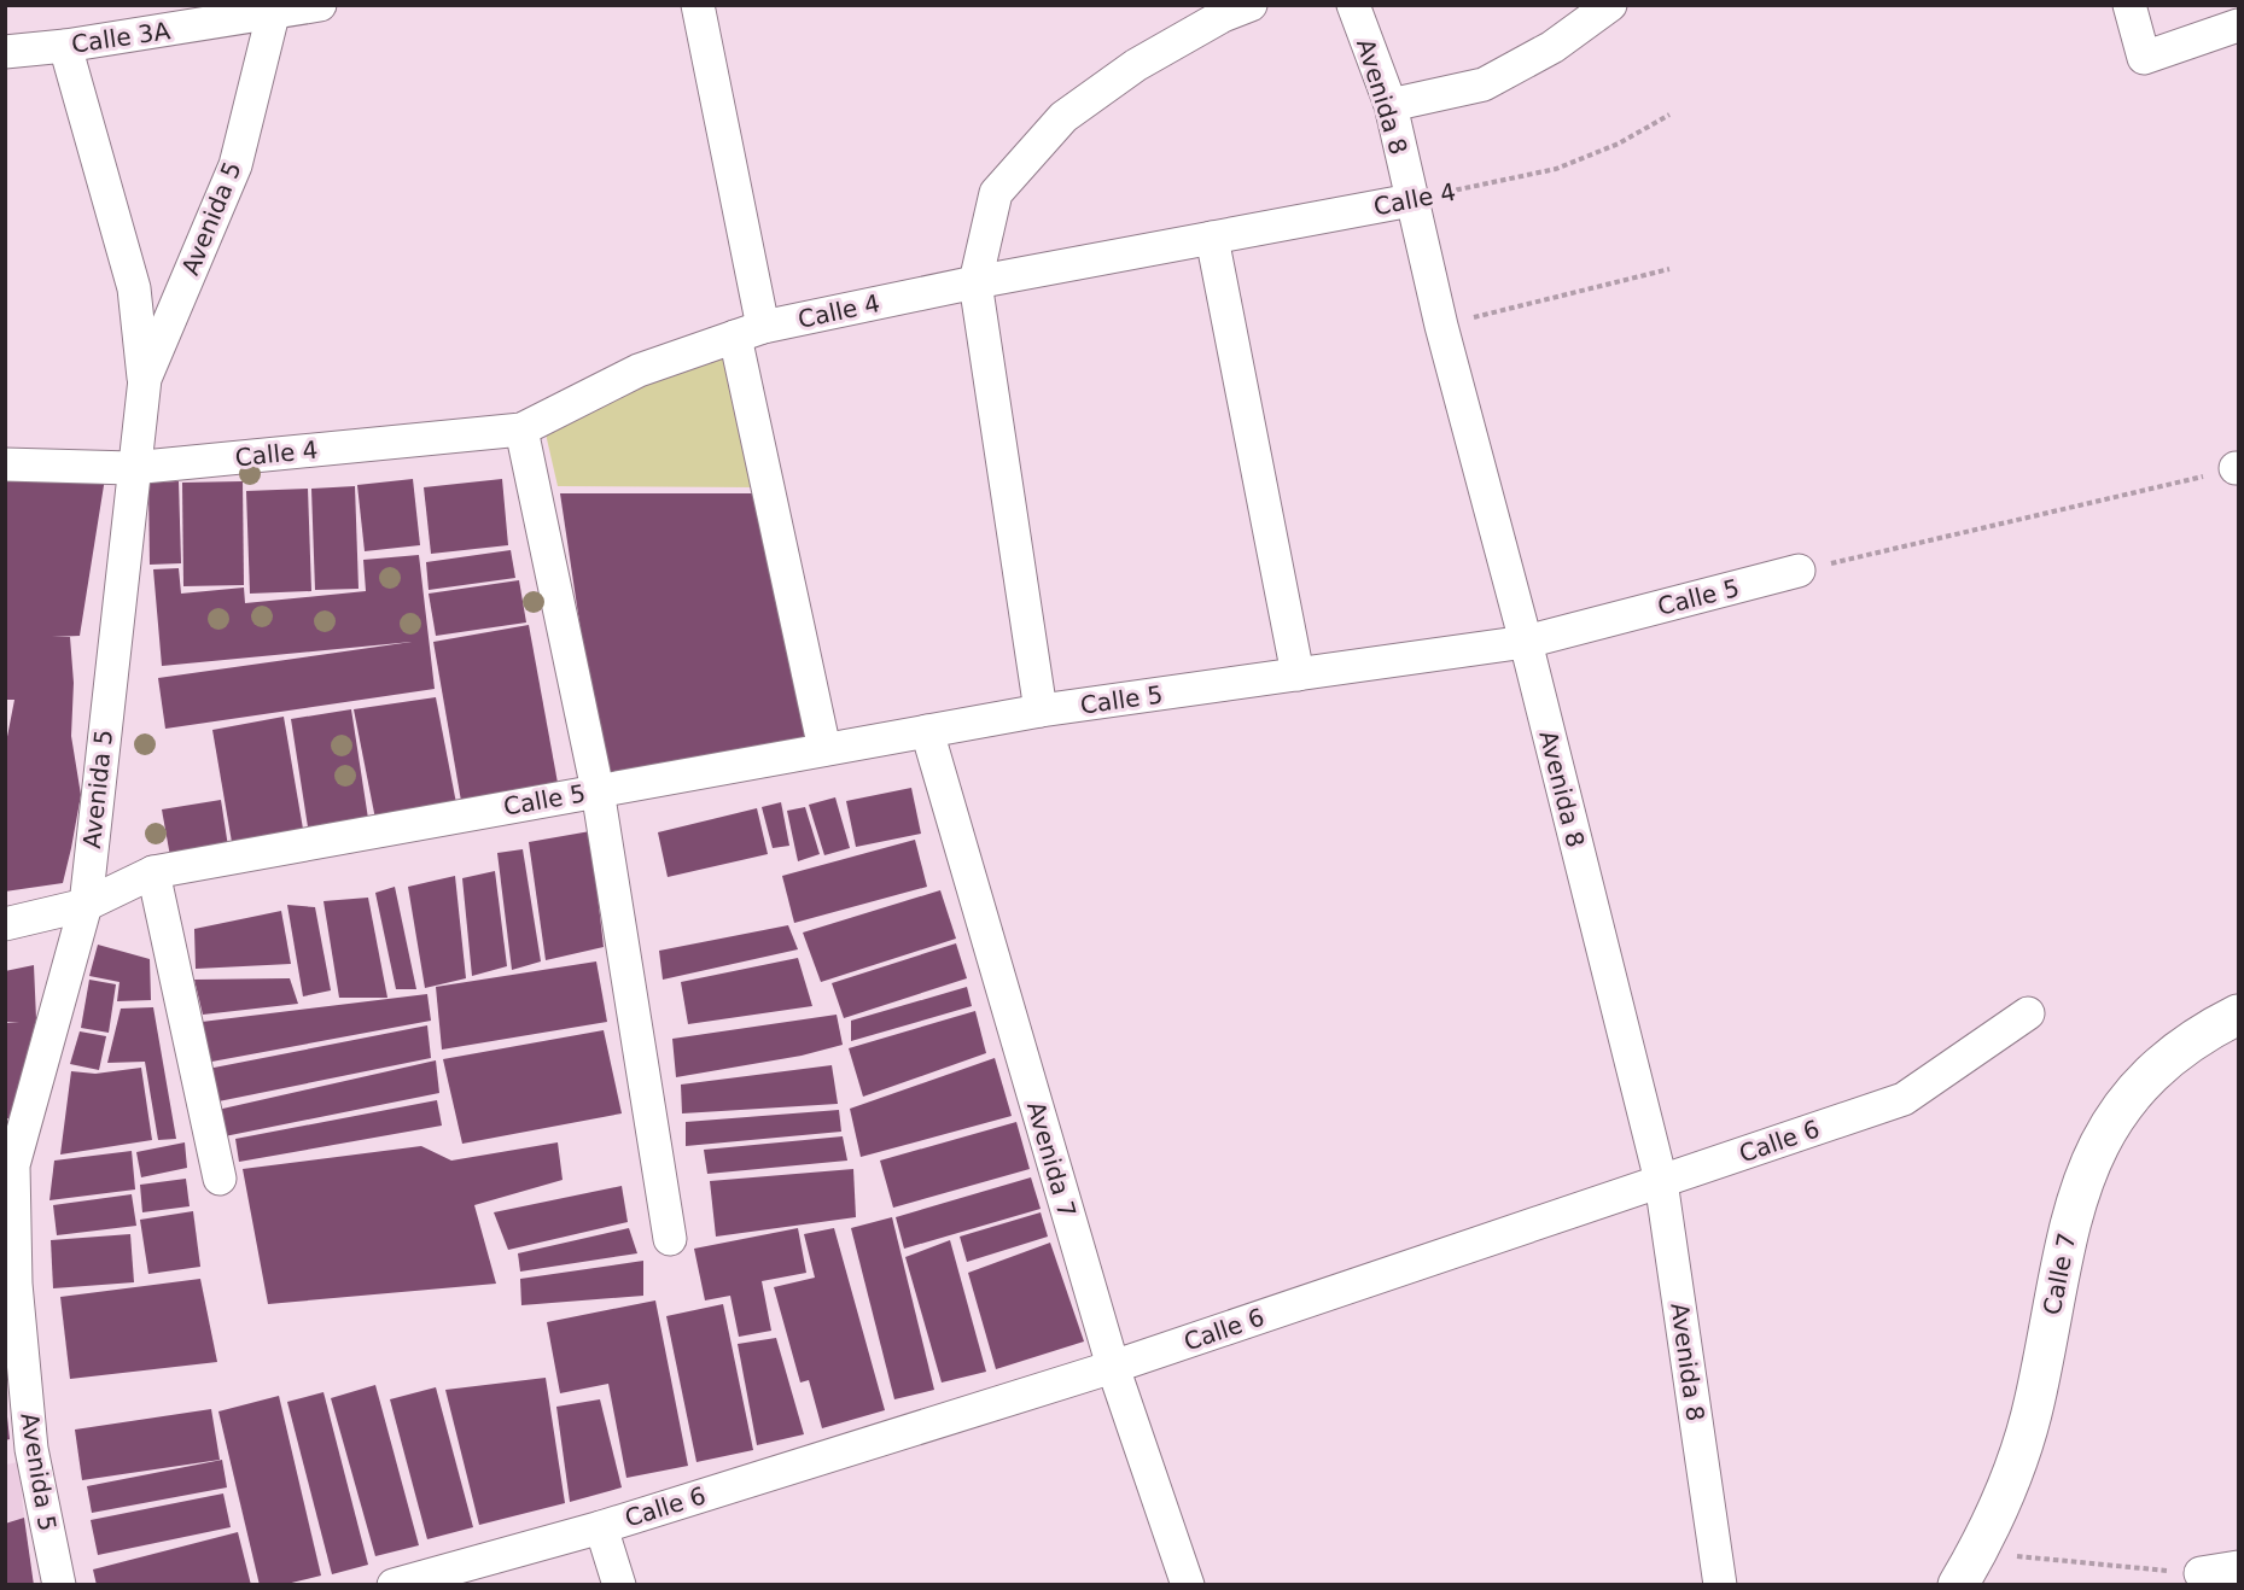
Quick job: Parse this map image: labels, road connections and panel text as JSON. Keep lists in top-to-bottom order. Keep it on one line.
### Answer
{"streets":{"street":["Calle 3A","Avenida 8","Calle 4","Avenida 5","Calle 5","Calle 6","Avenida 7","Calle 7"]},"crossings":[["Calle 3A","Avenida 5"],["Avenida 8","Calle 4"],["Avenida 8","Calle 5"],["Avenida 8","Calle 6"],["Calle 4","Avenida 5"],["Avenida 5","Calle 5"],["Calle 5","Avenida 7"],["Calle 6","Avenida 7"]]}
